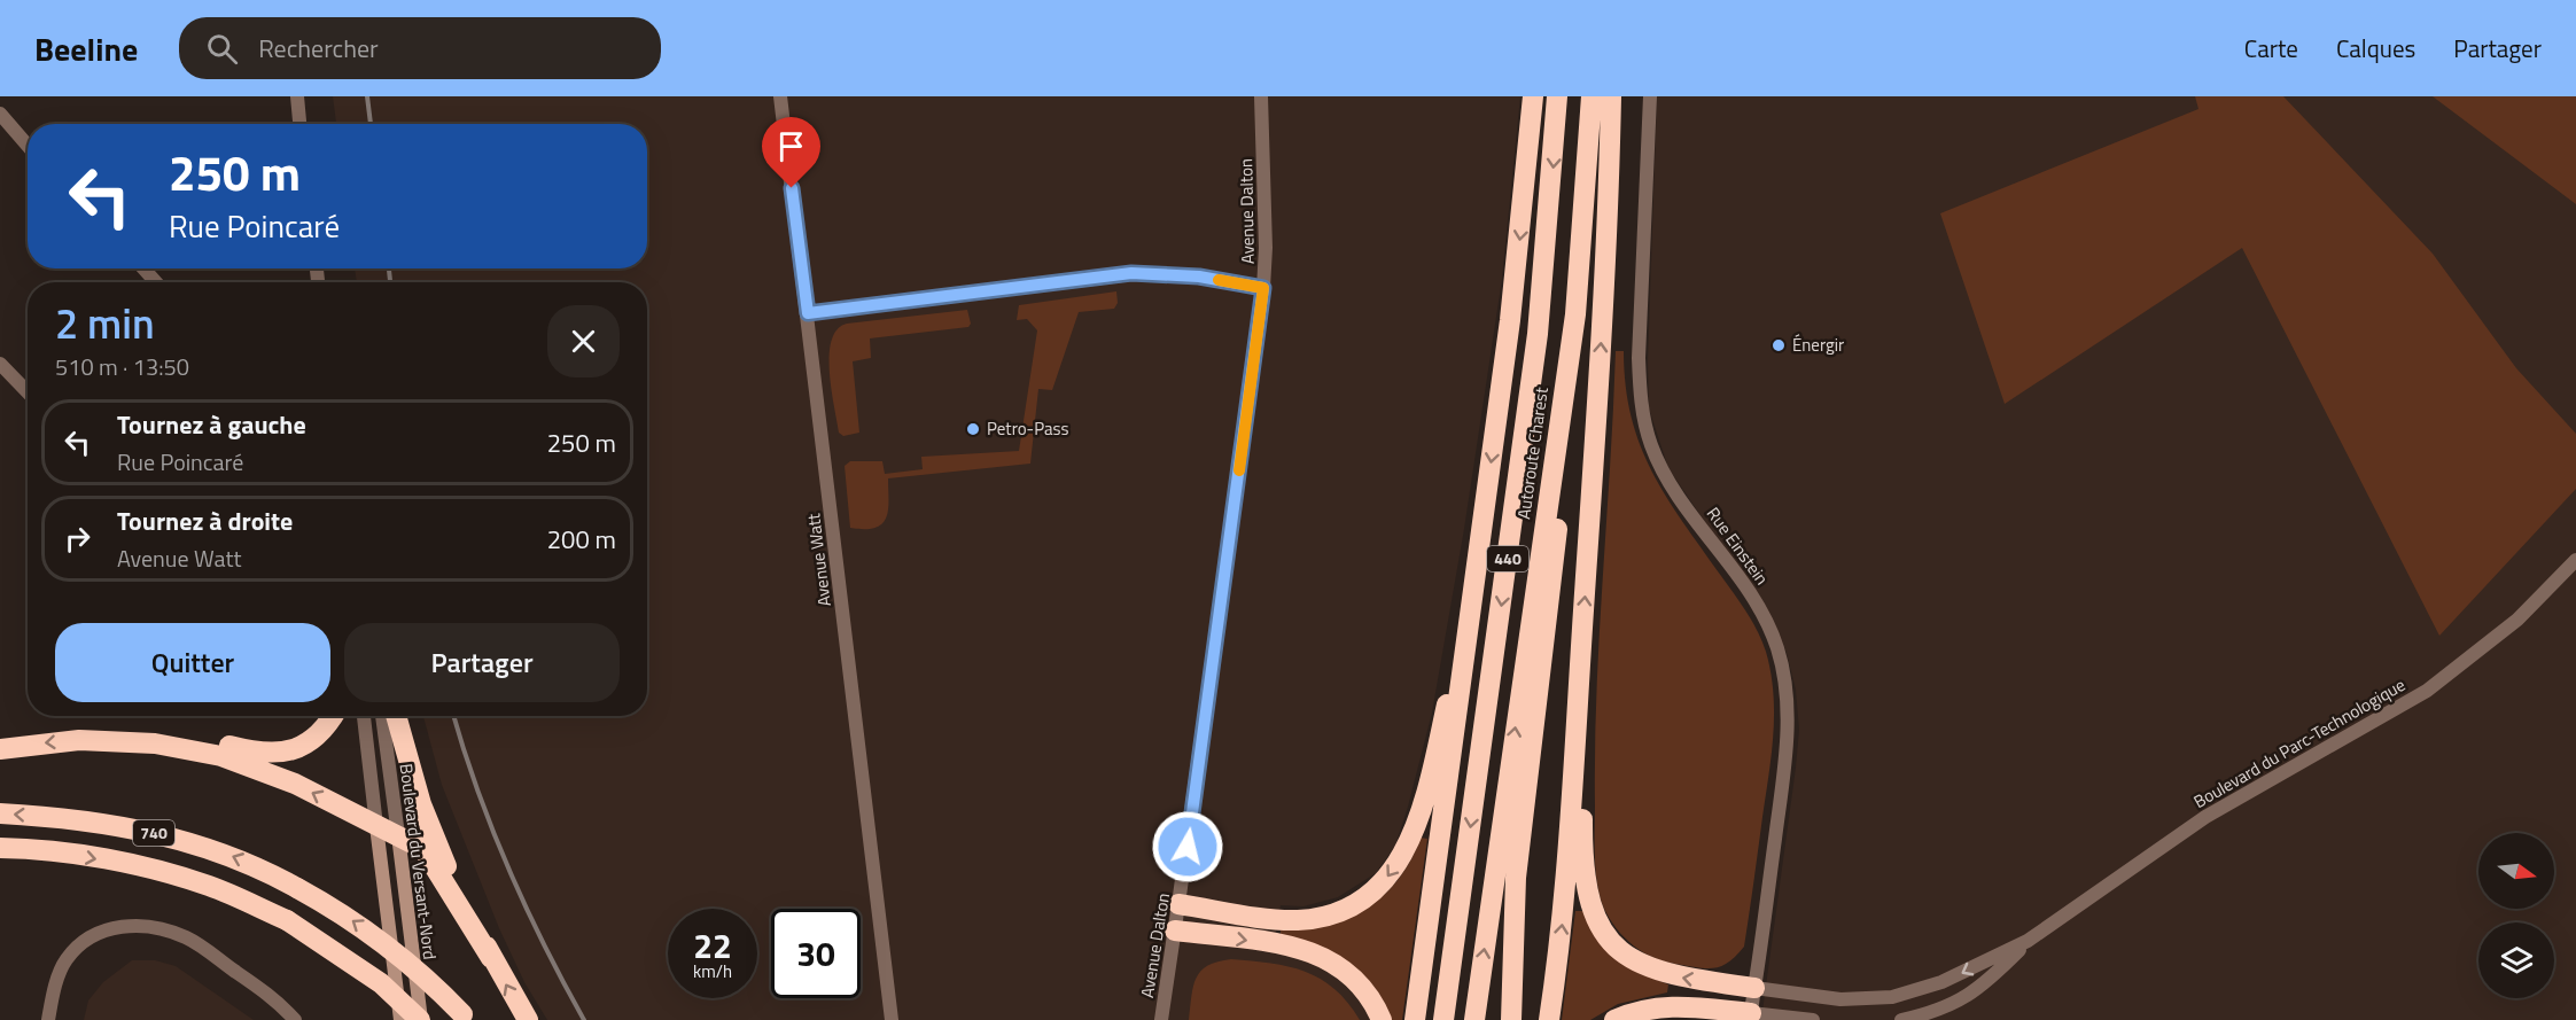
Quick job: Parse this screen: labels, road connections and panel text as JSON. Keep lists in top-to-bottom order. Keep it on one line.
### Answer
{"streets":{"highway":["Autoroute Charest","440","740"],"main road":["Boulevard du Versant-Nord"],"street":["Avenue Dalton","Rue Einstein","Avenue Watt","Boulevard du Parc-Technologique"]},"crossings":[["Rue Einstein","Boulevard du Parc-Technologique"],["740","Boulevard du Versant-Nord"]],"places":["Énergir","Petro-Pass"],"north":"right","page":{"header":"Beeline","search":"Rechercher","nav":["Carte","Calques","Partager"],"turn":["250 m","Rue Poincaré"],"heading":["2 min","510 m · 13:50"],"list":[{"name":"Tournez à gauche","note":"Rue Poincaré","value":"250 m"},{"name":"Tournez à droite","note":"Avenue Watt","value":"200 m"}],"buttons":["Quitter","Partager"],"speed":"22 km/h","limit":"30"}}
